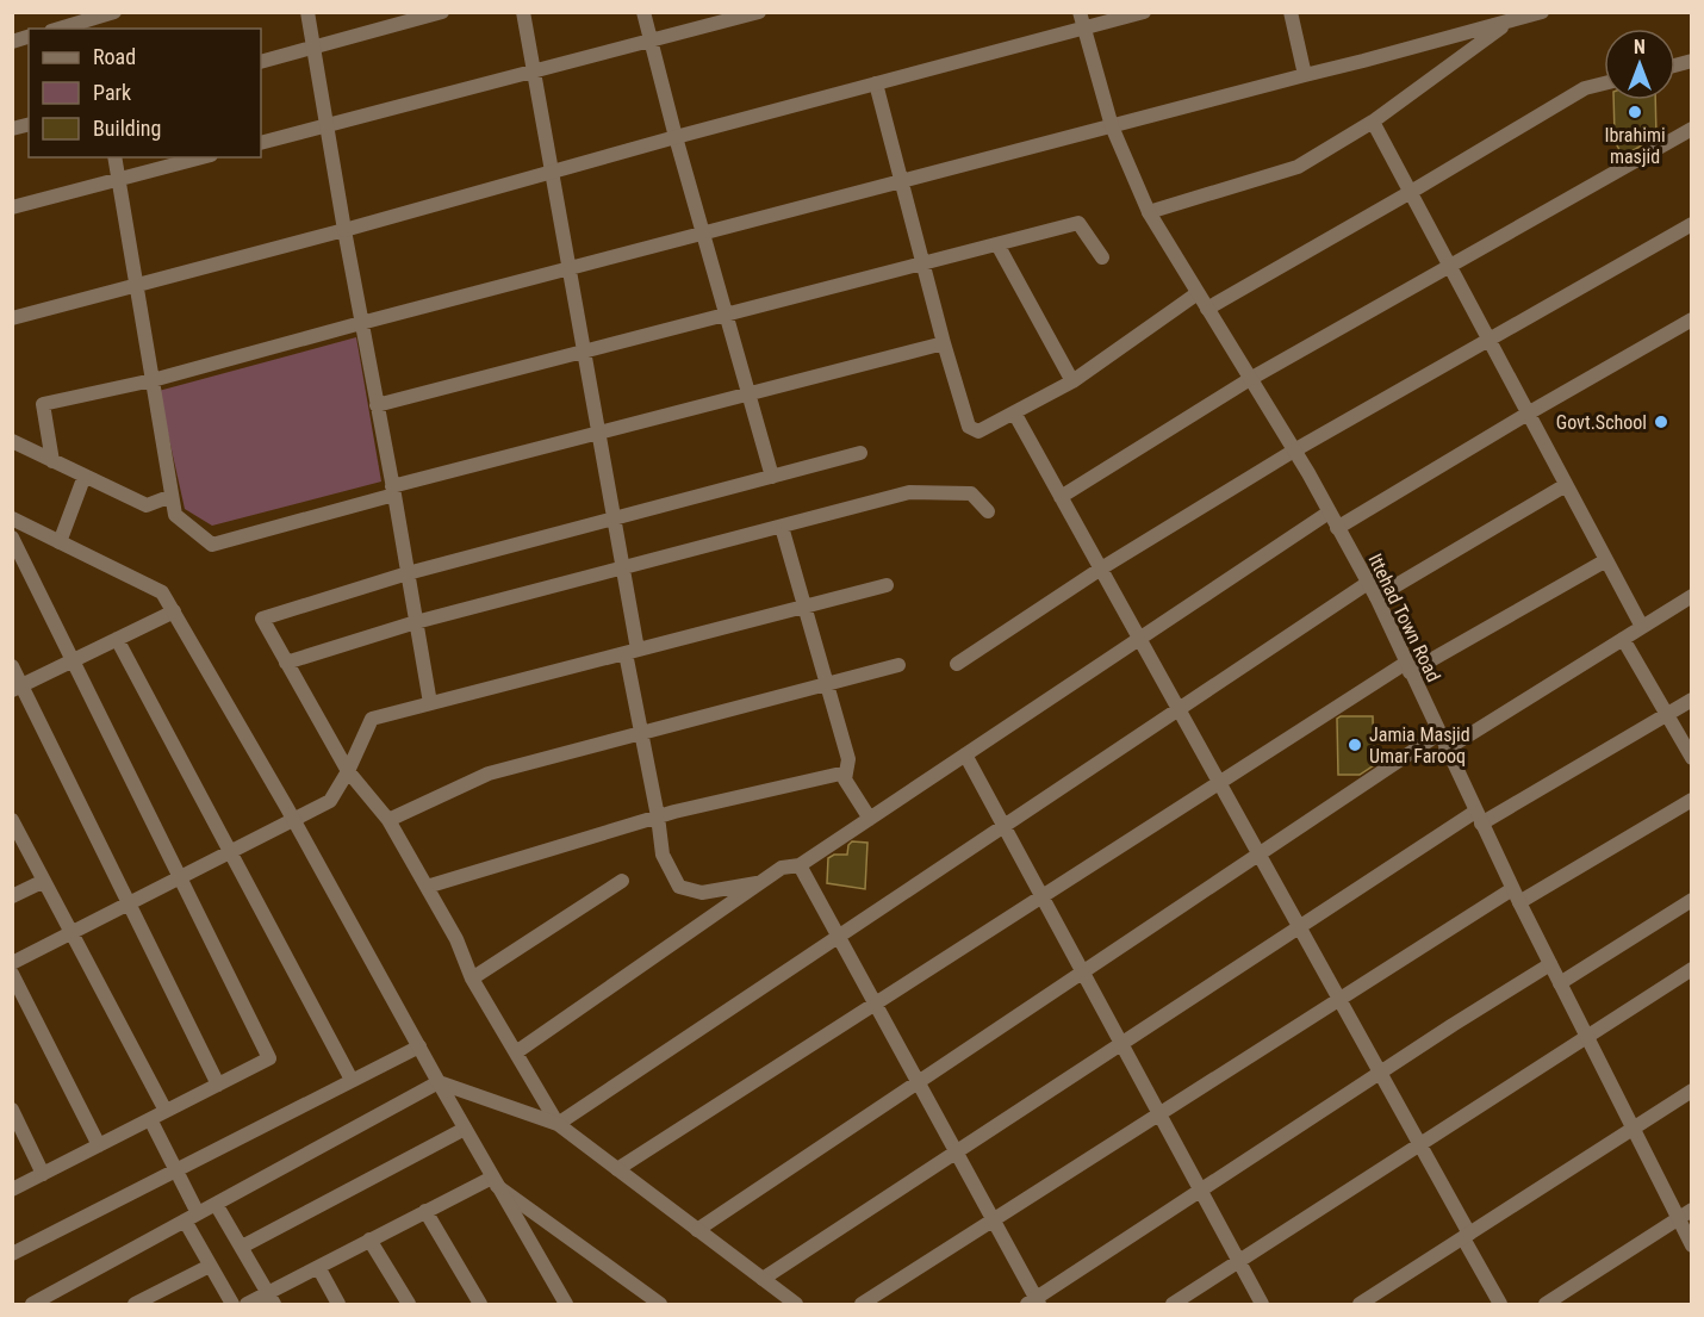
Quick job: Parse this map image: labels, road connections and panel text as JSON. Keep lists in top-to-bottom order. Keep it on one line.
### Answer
{"streets":{"street":["Ittehad Town Road"]},"places":["Ibrahimi masjid","Govt.School","Jamia Masjid Umar Farooq"],"legend":["Road","Park","Building"],"north":"top"}
